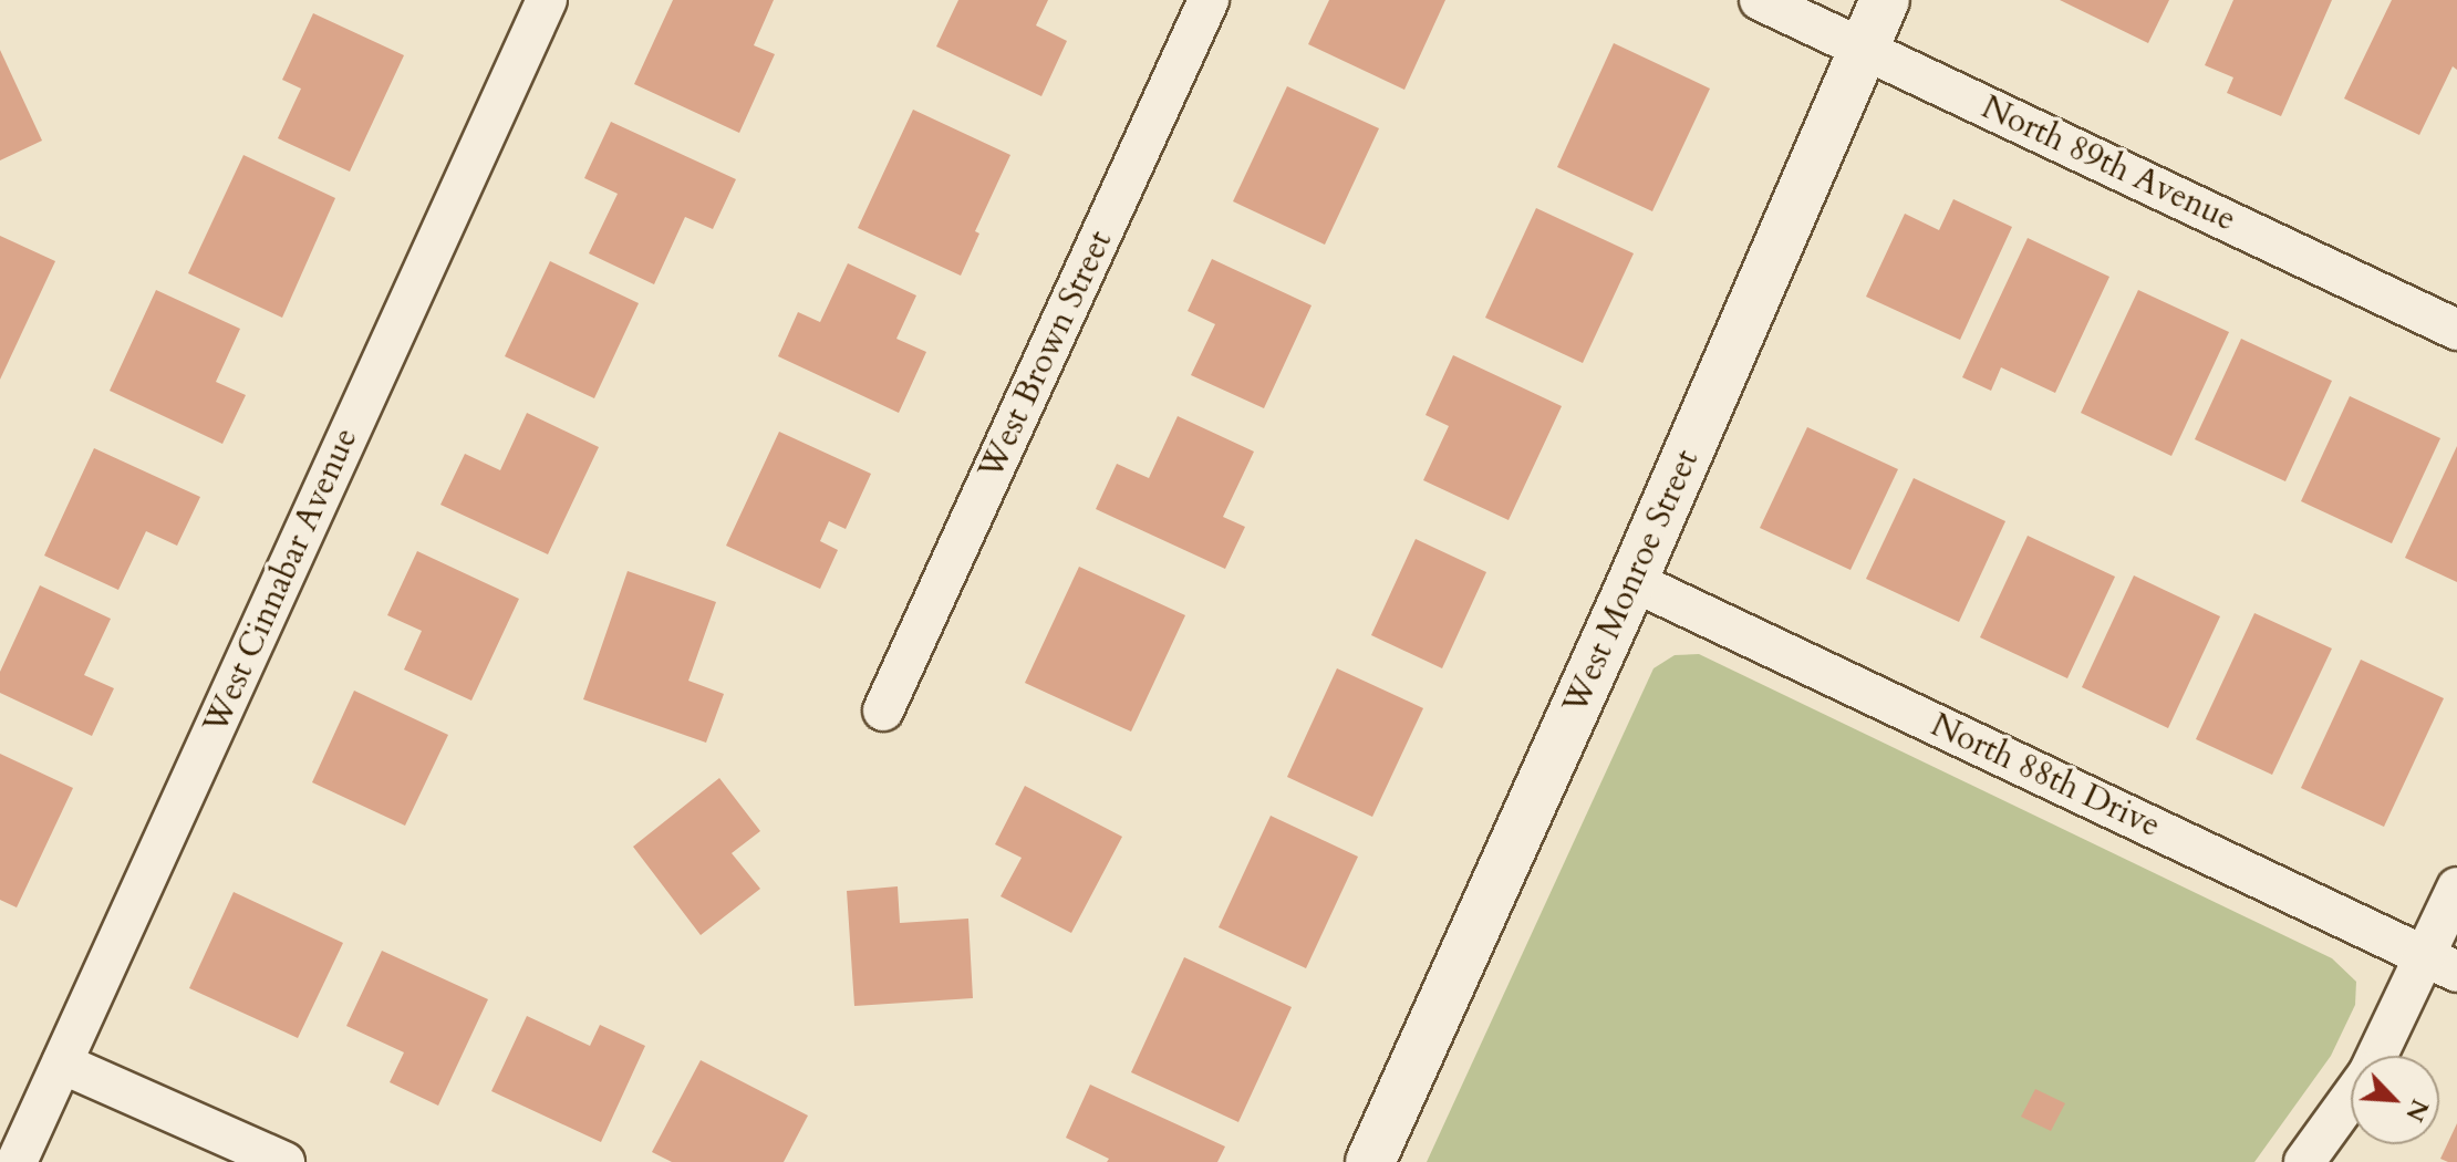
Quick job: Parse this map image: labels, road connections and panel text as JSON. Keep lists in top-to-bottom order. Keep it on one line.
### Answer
{"streets":{"street":["North 89th Avenue","West Brown Street","West Cinnabar Avenue","West Monroe Street","North 88th Drive"]},"crossings":[["North 89th Avenue","West Monroe Street"],["West Monroe Street","North 88th Drive"]],"north":"bottom right"}
